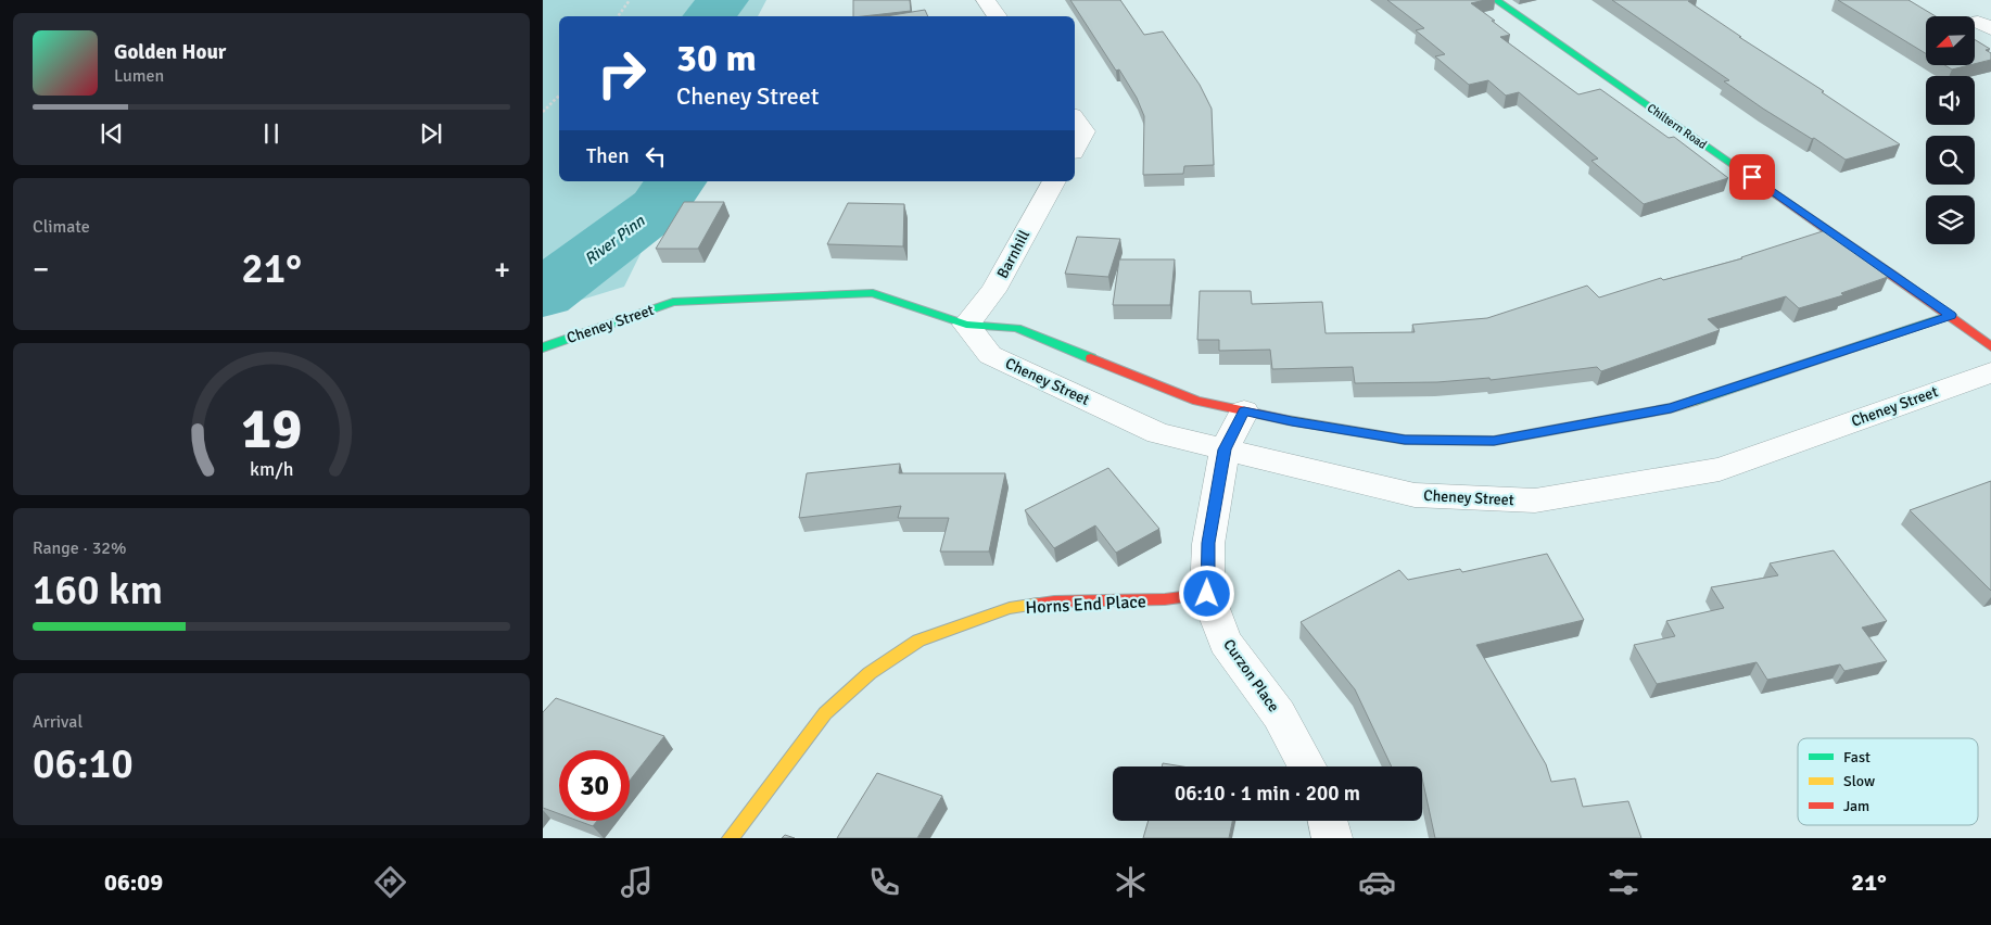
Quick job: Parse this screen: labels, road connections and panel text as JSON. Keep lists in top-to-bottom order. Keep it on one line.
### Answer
{"streets":{"street":["Chiltern Road","Barnhill","Cheney Street","Horns End Place","Curzon Place"]},"crossings":[["Chiltern Road","Cheney Street"],["Barnhill","Cheney Street"],["Cheney Street","Curzon Place"],["Horns End Place","Curzon Place"]],"water":["River Pinn"],"legend":["Fast","Slow","Jam"],"north":"bottom left","page":{"turn":["30 m","Cheney Street"],"song":["Golden Hour","Lumen"],"then":"Then","tile":["Climate",["Range · 32%","160 km"],["Arrival","06:10"]],"heat":["−","21°","+"],"limit":"30","trip":"06:10 · 1 min · 200 m","tabs":["06:09","21°"],"gauge":["19","km/h"]}}
